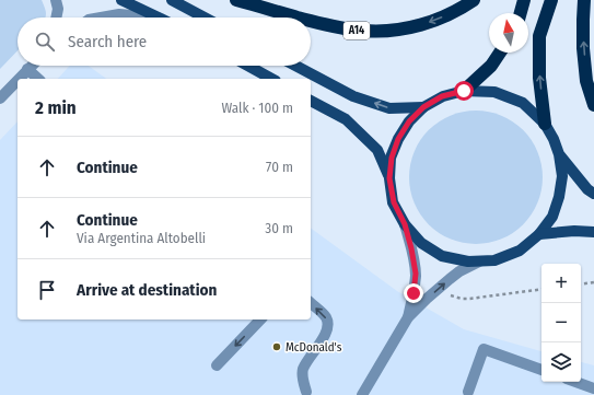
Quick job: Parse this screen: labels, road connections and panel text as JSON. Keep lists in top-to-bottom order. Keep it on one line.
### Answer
{"streets":{"highway":["A14"]},"places":["McDonald's"],"north":"top","page":{"search":"Search here","heading":["2 min","Walk · 100 m"],"list":[["Continue","70 m"],["Continue","Via Argentina Altobelli","30 m"],"Arrive at destination"],"map_buttons":["+","−"]}}
